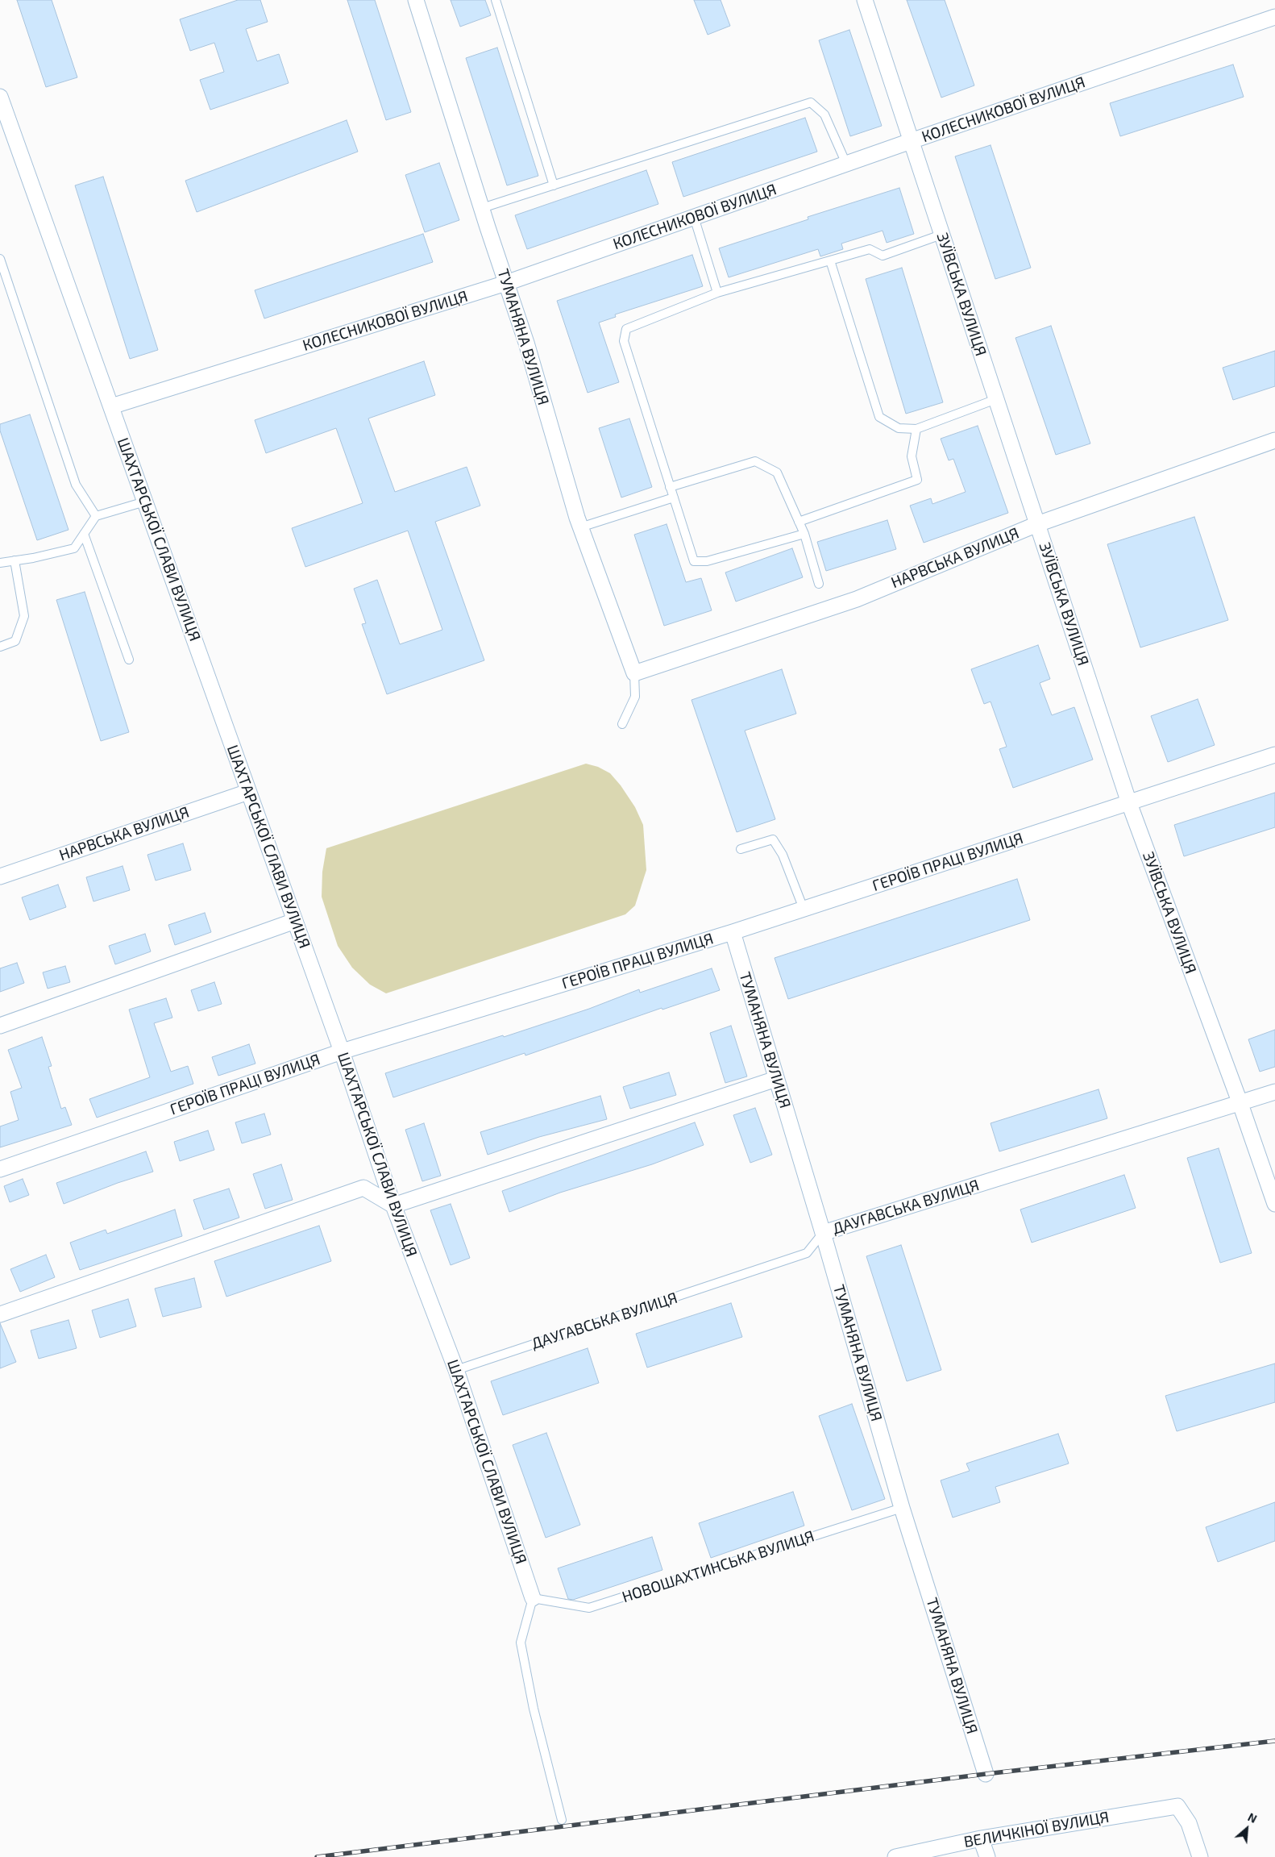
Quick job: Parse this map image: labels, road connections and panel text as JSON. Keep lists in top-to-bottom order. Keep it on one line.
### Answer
{"streets":{"street":["КОЛЕСНИКОВОЇ ВУЛИЦЯ","ЗУЇВСЬКА ВУЛИЦЯ","ТУМАНЯНА ВУЛИЦЯ","ШАХТАРСЬКОЇ СЛАВИ ВУЛИЦЯ","НАРВСЬКА ВУЛИЦЯ","ГЕРОЇВ ПРАЦІ ВУЛИЦЯ","ДАУГАВСЬКА ВУЛИЦЯ","ВЕЛИЧКІНОЇ ВУЛИЦЯ"],"lane":["НОВОШАХТИНСЬКА ВУЛИЦЯ"]},"crossings":[["КОЛЕСНИКОВОЇ ВУЛИЦЯ","ЗУЇВСЬКА ВУЛИЦЯ"],["КОЛЕСНИКОВОЇ ВУЛИЦЯ","ТУМАНЯНА ВУЛИЦЯ"],["КОЛЕСНИКОВОЇ ВУЛИЦЯ","ШАХТАРСЬКОЇ СЛАВИ ВУЛИЦЯ"],["ЗУЇВСЬКА ВУЛИЦЯ","НАРВСЬКА ВУЛИЦЯ"],["ЗУЇВСЬКА ВУЛИЦЯ","ГЕРОЇВ ПРАЦІ ВУЛИЦЯ"],["ЗУЇВСЬКА ВУЛИЦЯ","ДАУГАВСЬКА ВУЛИЦЯ"],["ТУМАНЯНА ВУЛИЦЯ","НАРВСЬКА ВУЛИЦЯ"],["ТУМАНЯНА ВУЛИЦЯ","ГЕРОЇВ ПРАЦІ ВУЛИЦЯ"],["ТУМАНЯНА ВУЛИЦЯ","ДАУГАВСЬКА ВУЛИЦЯ"],["ТУМАНЯНА ВУЛИЦЯ","НОВОШАХТИНСЬКА ВУЛИЦЯ"],["ШАХТАРСЬКОЇ СЛАВИ ВУЛИЦЯ","НАРВСЬКА ВУЛИЦЯ"],["ШАХТАРСЬКОЇ СЛАВИ ВУЛИЦЯ","ГЕРОЇВ ПРАЦІ ВУЛИЦЯ"],["ШАХТАРСЬКОЇ СЛАВИ ВУЛИЦЯ","ДАУГАВСЬКА ВУЛИЦЯ"],["ШАХТАРСЬКОЇ СЛАВИ ВУЛИЦЯ","НОВОШАХТИНСЬКА ВУЛИЦЯ"]],"north":"top right"}
